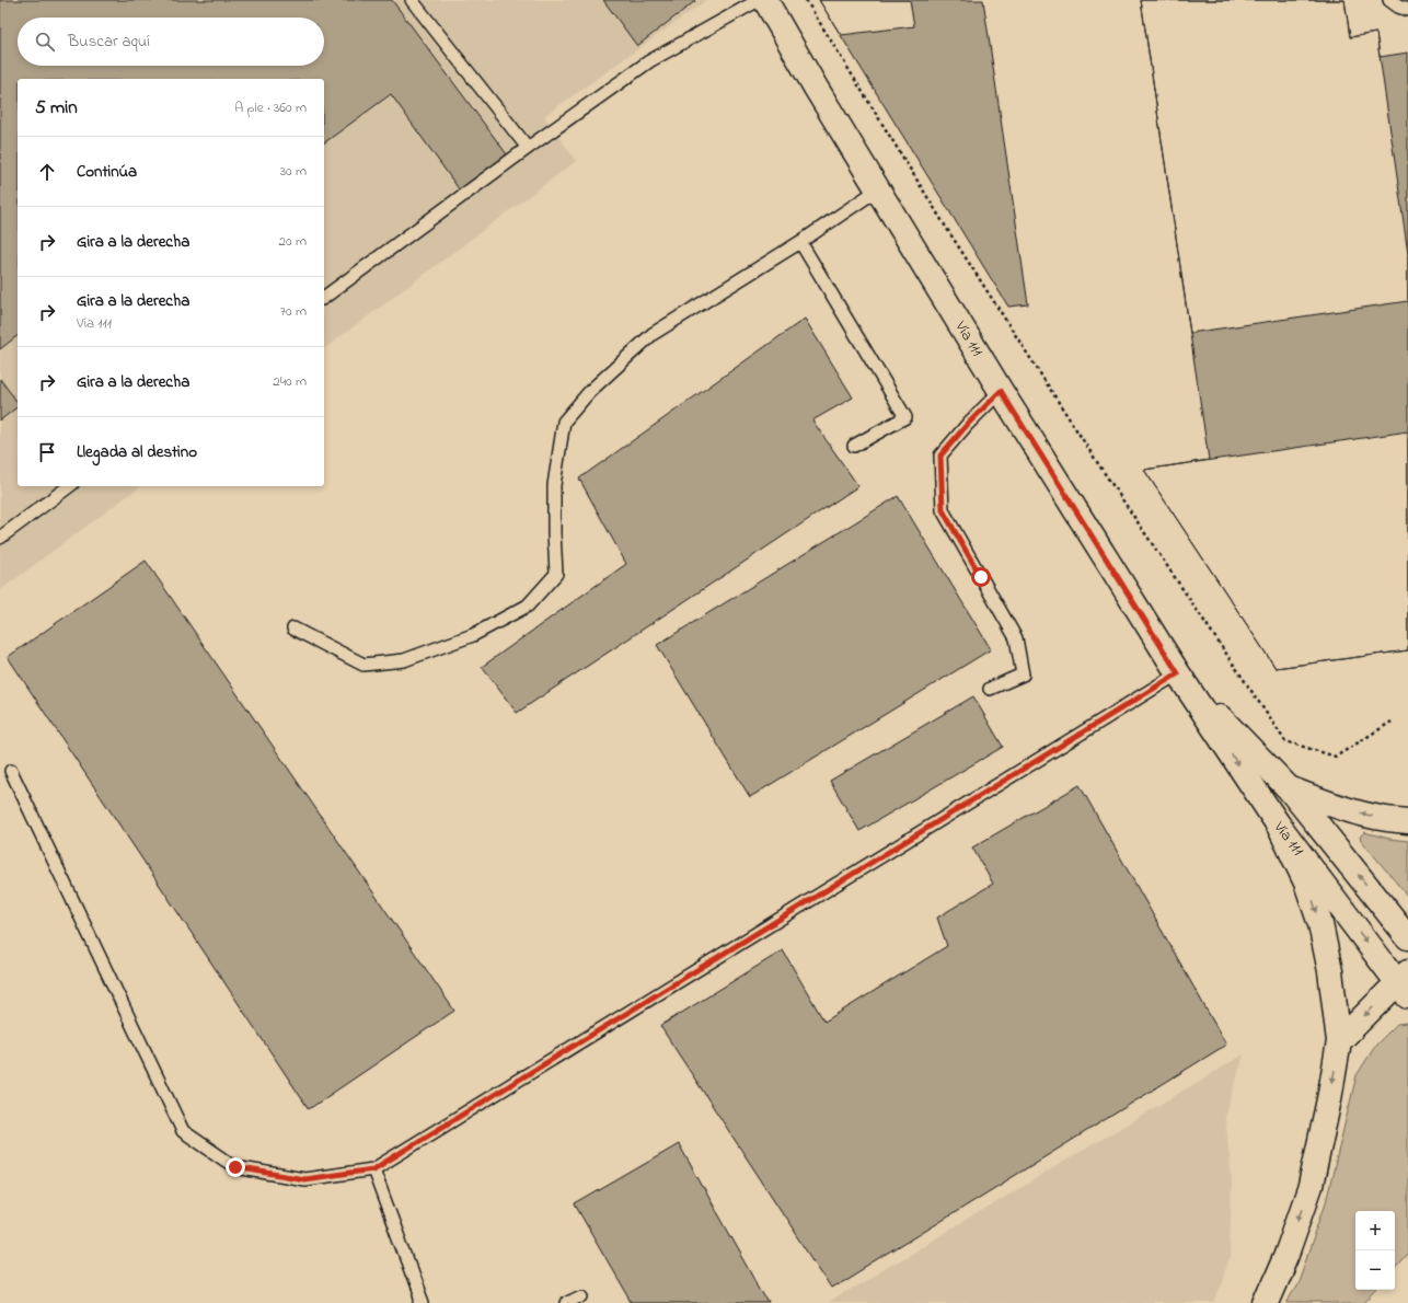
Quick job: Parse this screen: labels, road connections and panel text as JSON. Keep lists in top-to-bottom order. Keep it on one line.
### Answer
{"streets":{"main road":["Vía 111"]},"page":{"search":"Buscar aquí","heading":["5 min","A pie · 360 m"],"list":[["Continúa","30 m"],["Gira a la derecha","20 m"],["Gira a la derecha","Vía 111","70 m"],["Gira a la derecha","240 m"],"Llegada al destino"],"map_buttons":["+","−"]}}
